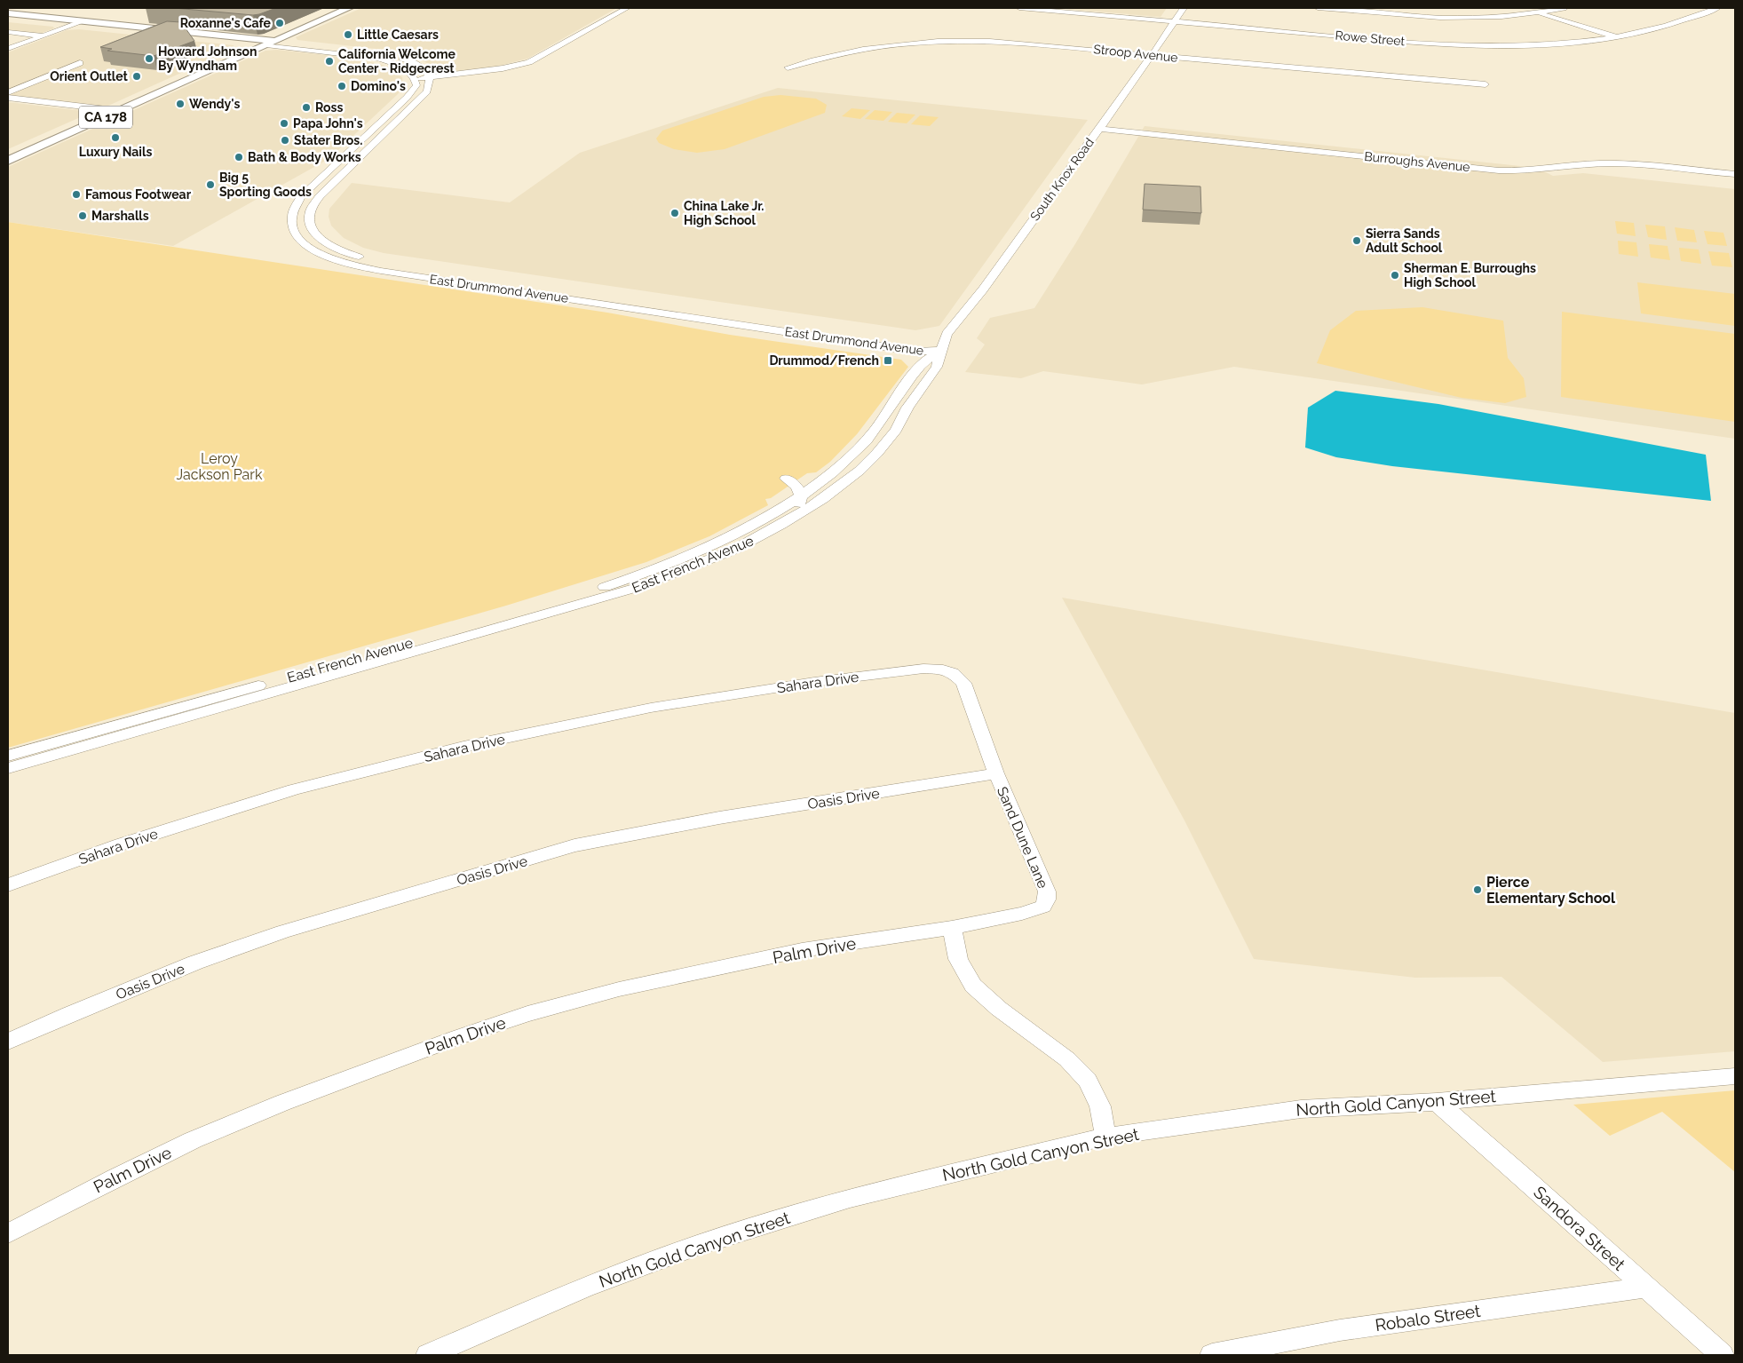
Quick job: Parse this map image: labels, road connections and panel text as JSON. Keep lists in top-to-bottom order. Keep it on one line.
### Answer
{"streets":{"main road":["CA 178"],"street":["Rowe Street","Stroop Avenue","Burroughs Avenue","South Knox Road","East Drummond Avenue","East French Avenue","Sahara Drive","Oasis Drive","Sand Dune Lane","Palm Drive","North Gold Canyon Street","Sandora Street","Robalo Street"]},"crossings":[["Rowe Street","South Knox Road"],["Stroop Avenue","South Knox Road"],["Burroughs Avenue","South Knox Road"],["South Knox Road","East Drummond Avenue"],["South Knox Road","East French Avenue"],["East Drummond Avenue","East French Avenue"],["Sahara Drive","Sand Dune Lane"],["Oasis Drive","Sand Dune Lane"],["Sand Dune Lane","Palm Drive"],["North Gold Canyon Street","Sandora Street"],["Sandora Street","Robalo Street"]],"parks":["Leroy Jackson Park"],"places":{"other":["Roxanne's Cafe","Little Caesars","Howard Johnson By Wyndham","California Welcome Center - Ridgecrest","Orient Outlet","Domino's","Wendy's","Ross","Papa John's","Luxury Nails","Stater Bros.","Bath & Body Works","Big 5 Sporting Goods","Famous Footwear","China Lake Jr. High School","Marshalls","Sierra Sands Adult School","Sherman E. Burroughs High School","Pierce Elementary School"],"transit":["Drummod/French"]}}
